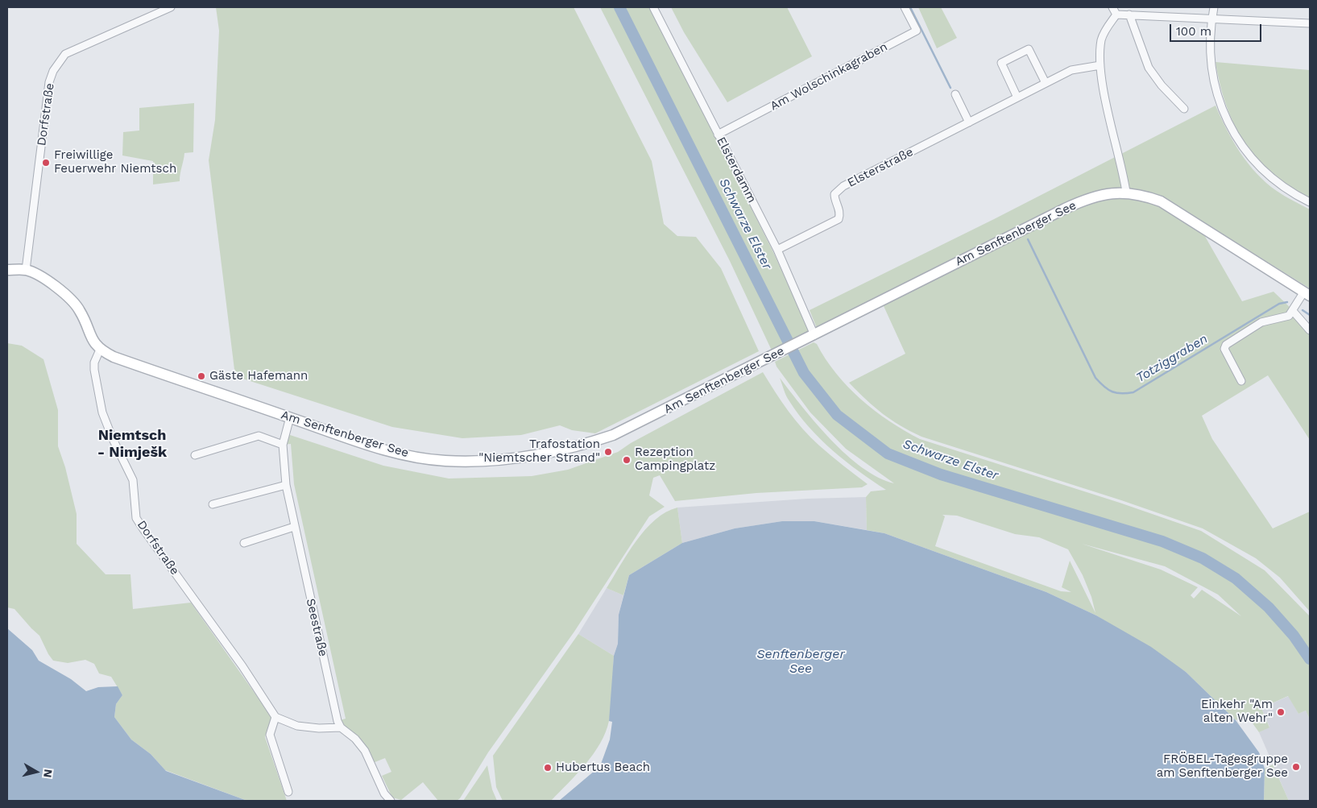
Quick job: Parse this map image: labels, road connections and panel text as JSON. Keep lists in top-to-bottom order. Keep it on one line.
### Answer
{"streets":{"street":["Am Wolschinkagraben","Dorfstraße","Elsterstraße","Elsterdamm","Am Senftenberger See","Seestraße"]},"crossings":[["Am Wolschinkagraben","Elsterdamm"],["Dorfstraße","Am Senftenberger See"],["Elsterstraße","Elsterdamm"],["Elsterdamm","Am Senftenberger See"],["Am Senftenberger See","Seestraße"]],"districts":["Niemtsch - Nimješk"],"water":["Schwarze Elster","Totziggraben","Senftenberger See"],"places":["Freiwillige Feuerwehr Niemtsch","Gäste Hafemann","Trafostation \"Niemtscher Strand\"","Rezeption Campingplatz","Einkehr \"Am alten Wehr\"","FRÖBEL-Tagesgruppe am Senftenberger See","Hubertus Beach"],"scale_bar":"100 m","north":"right"}
